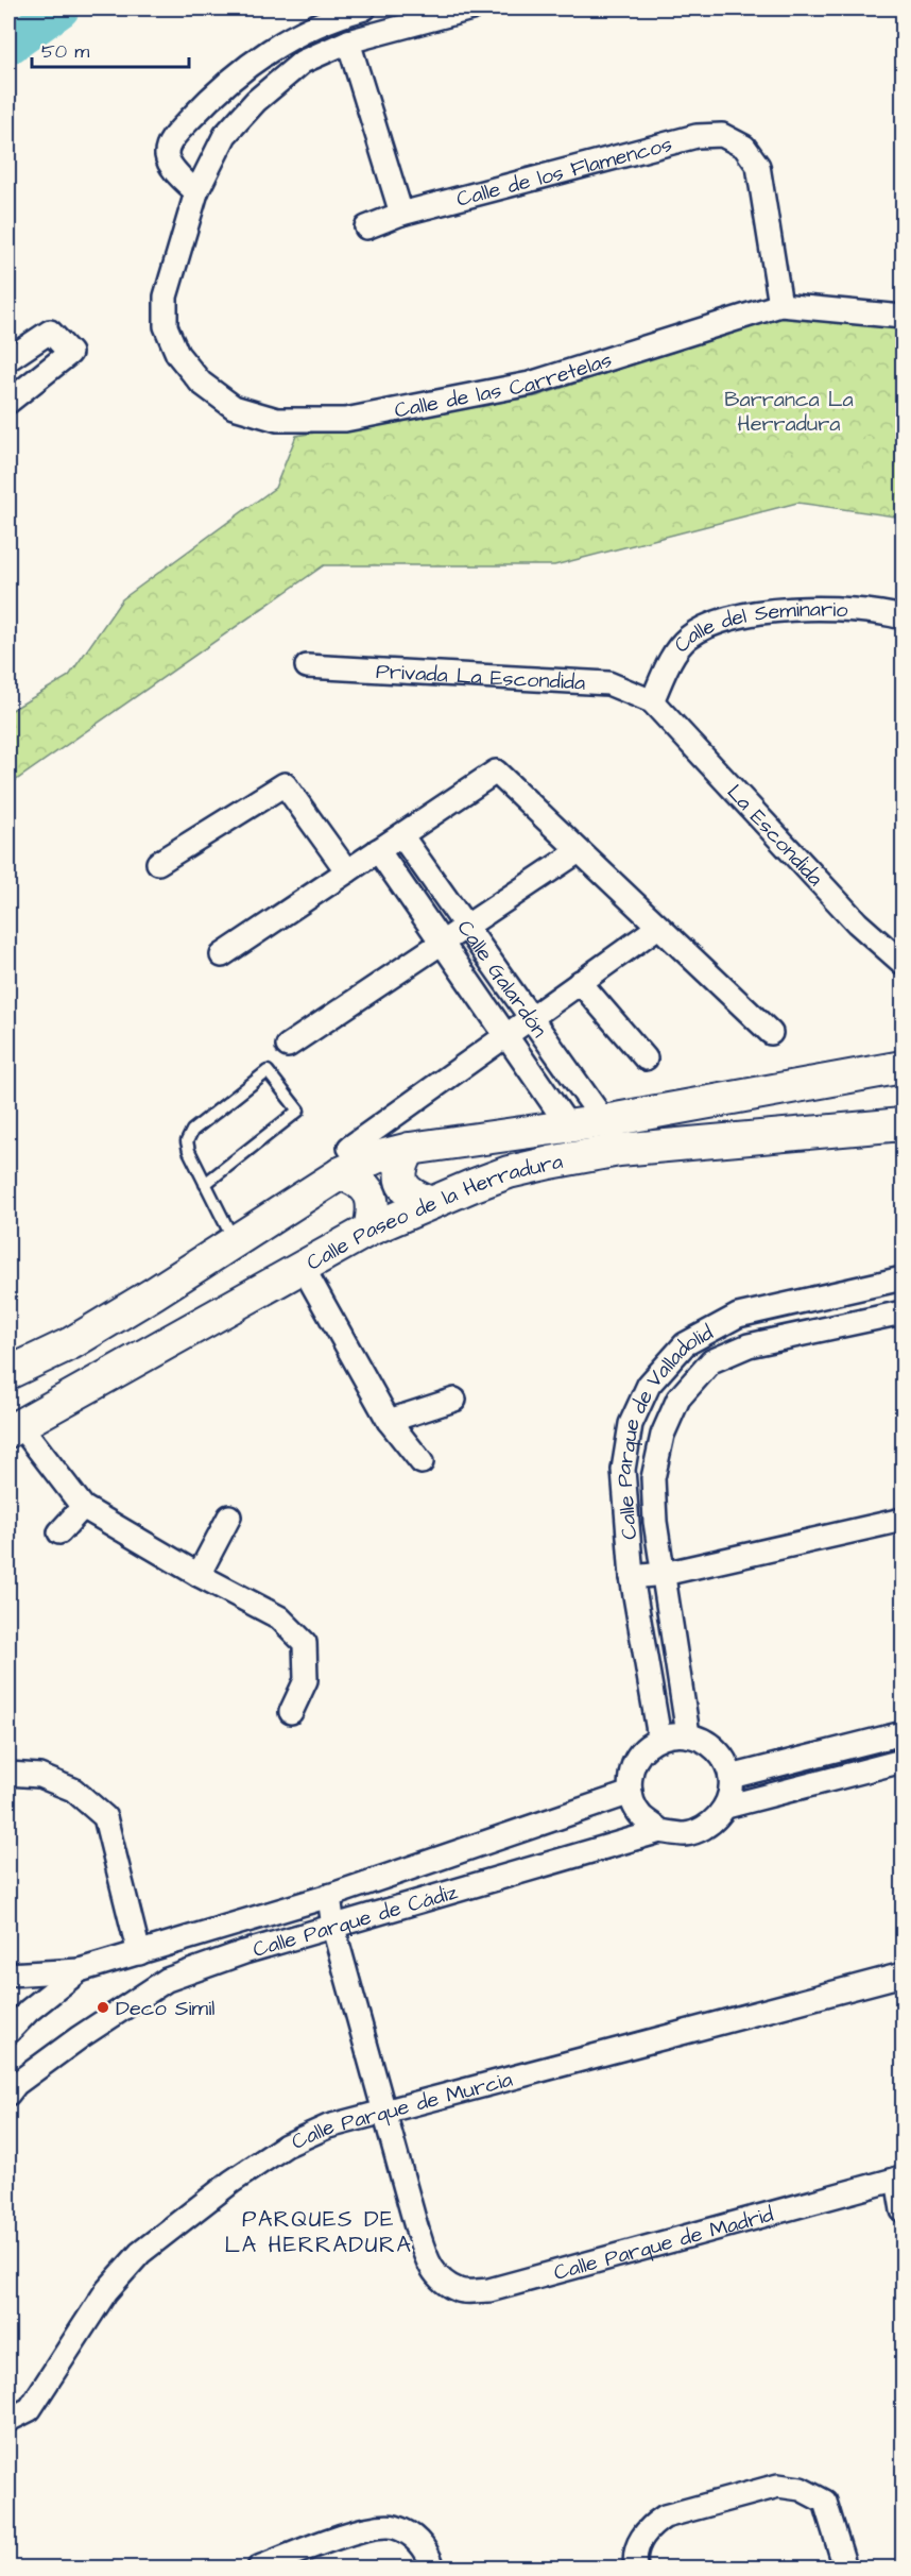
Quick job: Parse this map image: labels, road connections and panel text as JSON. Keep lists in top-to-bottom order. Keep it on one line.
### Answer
{"streets":{"main road":["Calle Paseo de la Herradura"],"street":["Calle de los Flamencos","Calle de las Carretelas","Calle del Seminario","Privada La Escondida","La Escondida","Calle Galardón","Calle Parque de Valladolid","Calle Parque de Cádiz","Calle Parque de Murcia","Calle Parque de Madrid"]},"crossings":[["Calle de los Flamencos","Calle de las Carretelas"],["Calle del Seminario","Privada La Escondida"],["Calle del Seminario","La Escondida"],["Privada La Escondida","La Escondida"],["Calle Galardón","Calle Paseo de la Herradura"],["Calle Parque de Valladolid","Calle Parque de Cádiz"],["Calle Parque de Murcia","Calle Parque de Madrid"]],"districts":["PARQUES DE LA HERRADURA"],"parks":["Barranca La Herradura"],"places":["Deco Simil"],"scale_bar":"50 m"}
